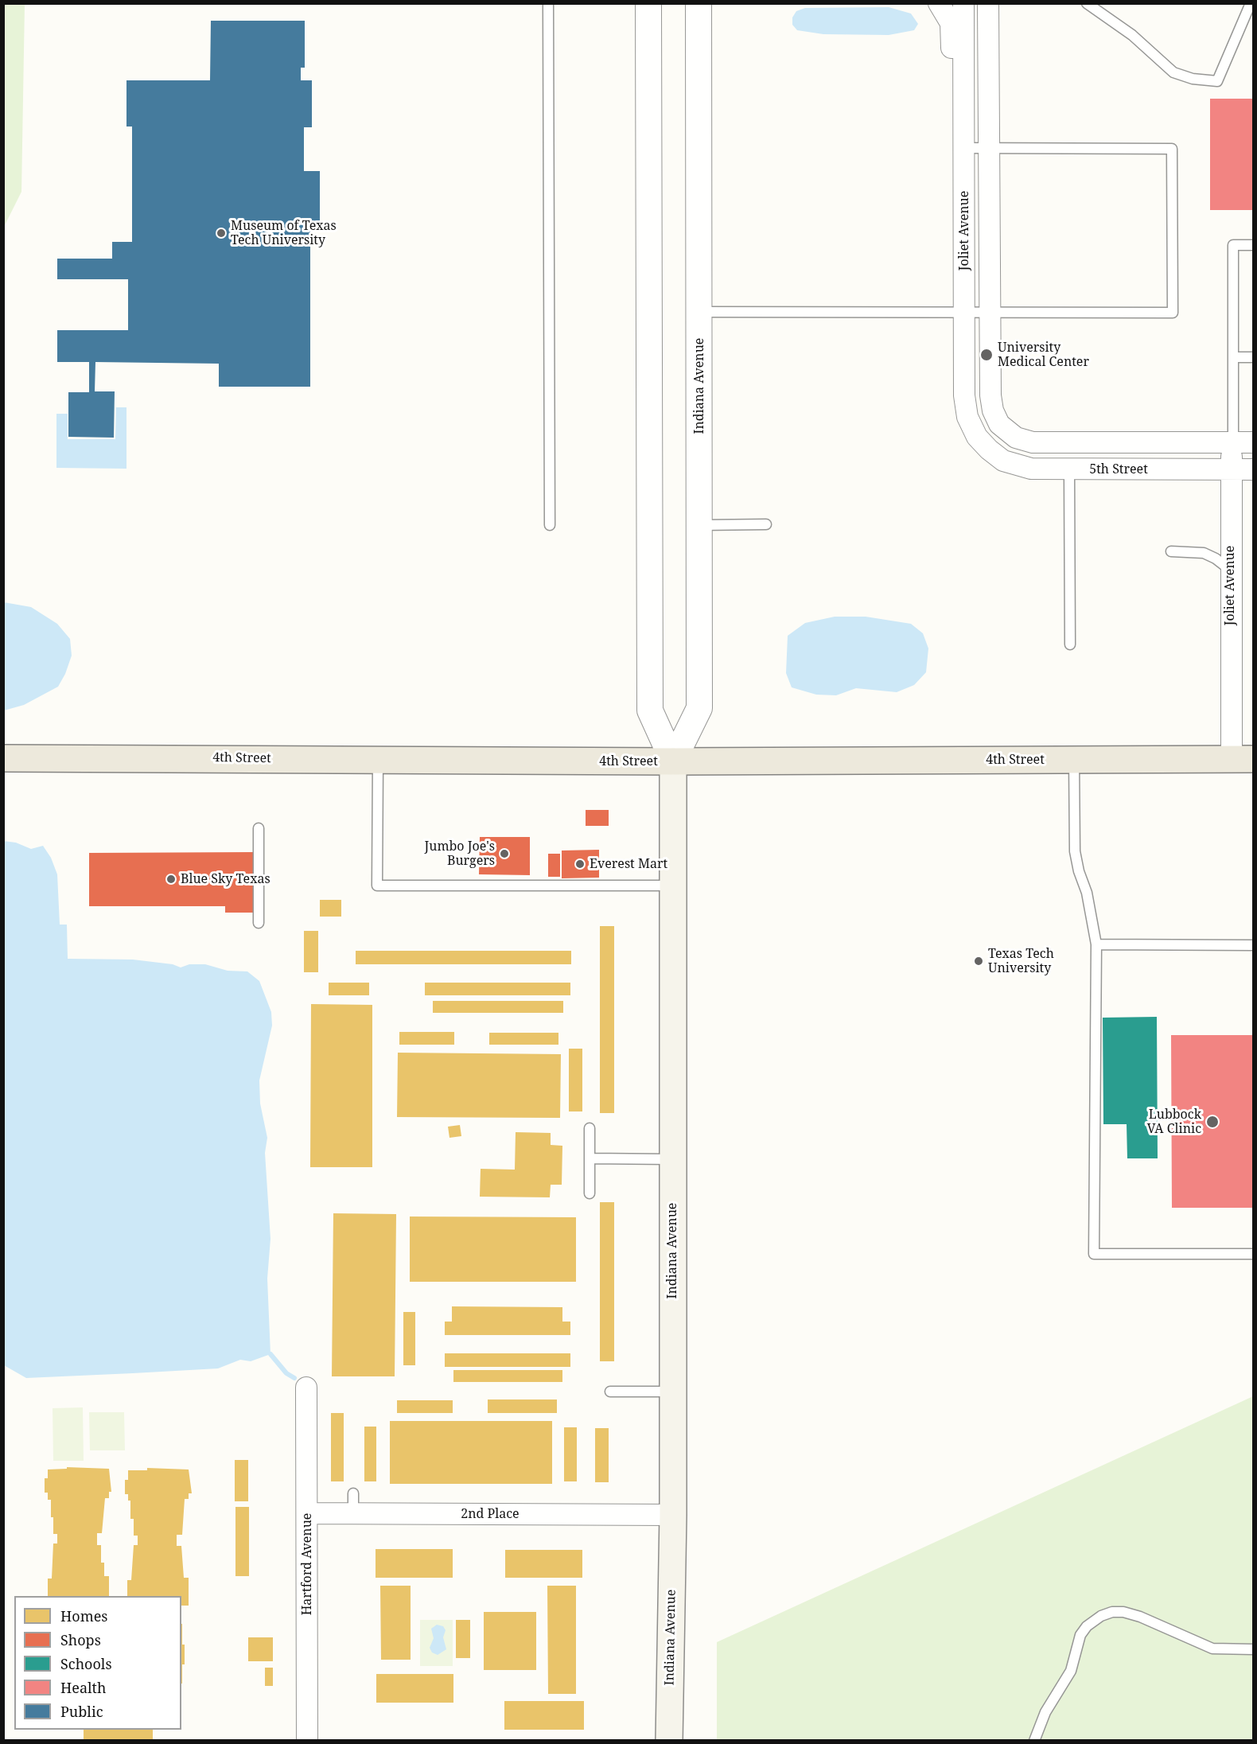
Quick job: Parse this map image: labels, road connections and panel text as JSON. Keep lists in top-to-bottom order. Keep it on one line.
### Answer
{"streets":{"main road":["Indiana Avenue","4th Street"],"street":["Joliet Avenue","5th Street","2nd Place","Hartford Avenue"]},"crossings":[["Joliet Avenue","5th Street"],["Joliet Avenue","4th Street"],["Indiana Avenue","4th Street"],["Indiana Avenue","2nd Place"],["2nd Place","Hartford Avenue"]],"places":["Museum of Texas Tech University","University Medical Center","Jumbo Joe's Burgers","Everest Mart","Blue Sky Texas","Texas Tech University","Lubbock VA Clinic"],"legend":["Homes","Shops","Schools","Health","Public"]}
